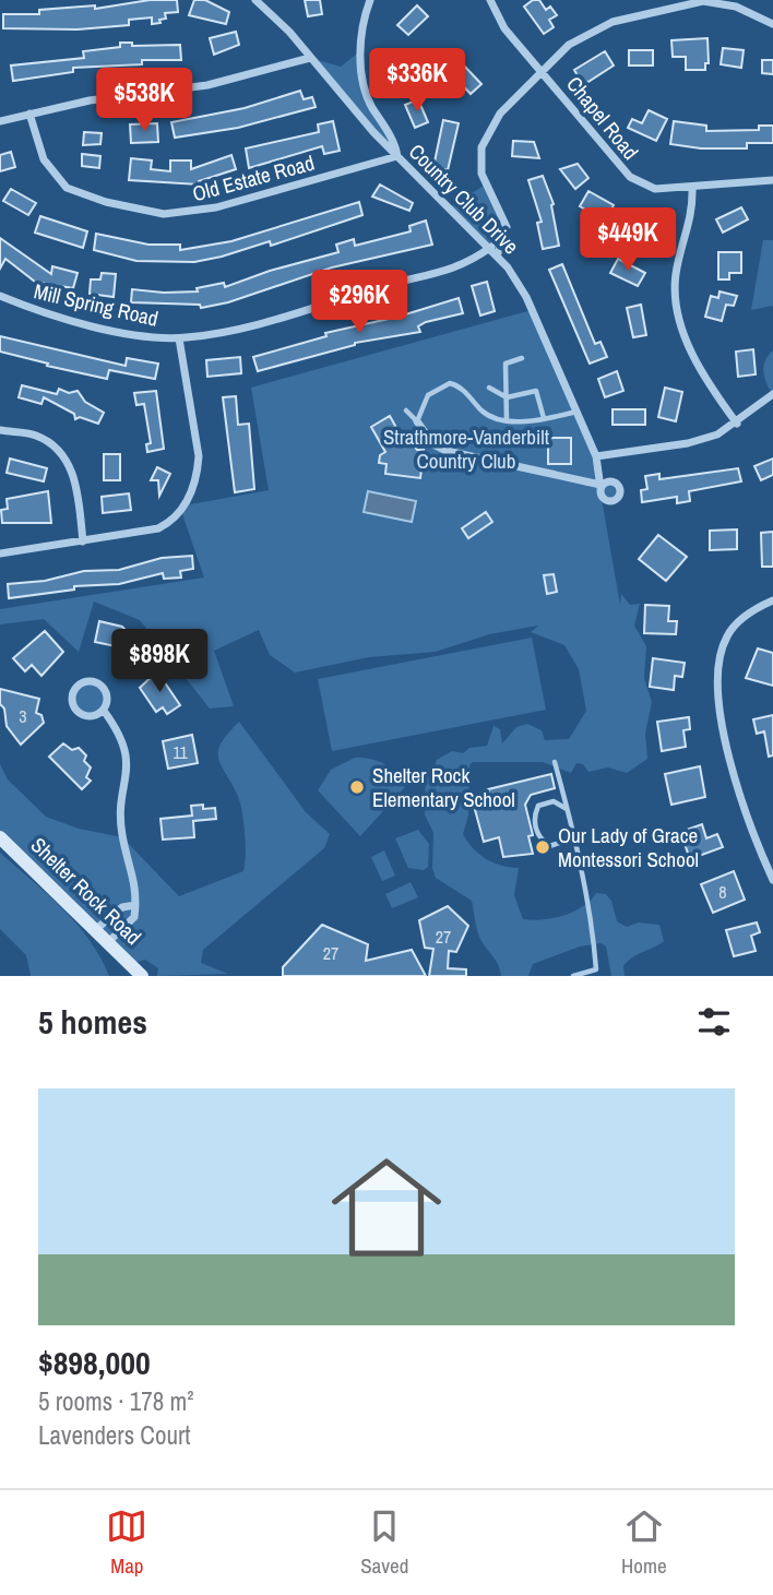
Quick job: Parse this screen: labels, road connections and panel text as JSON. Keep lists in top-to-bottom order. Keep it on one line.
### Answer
{"streets":{"main road":["Shelter Rock Road"],"street":["Chapel Road","Old Estate Road","Country Club Drive","Mill Spring Road"]},"crossings":[["Old Estate Road","Country Club Drive"],["Country Club Drive","Mill Spring Road"]],"parks":["Strathmore-Vanderbilt Country Club"],"places":["Shelter Rock Elementary School","Our Lady of Grace Montessori School"],"house_numbers":["3","11","8","27","27"],"page":{"price":["$336K","$538K","$449K","$296K","$898K"],"heading":"5 homes","list":[{"name":"$898,000","note":"5 rooms · 178 m² · Lavenders Court"}],"tabs":["Map","Saved","Home"]}}
